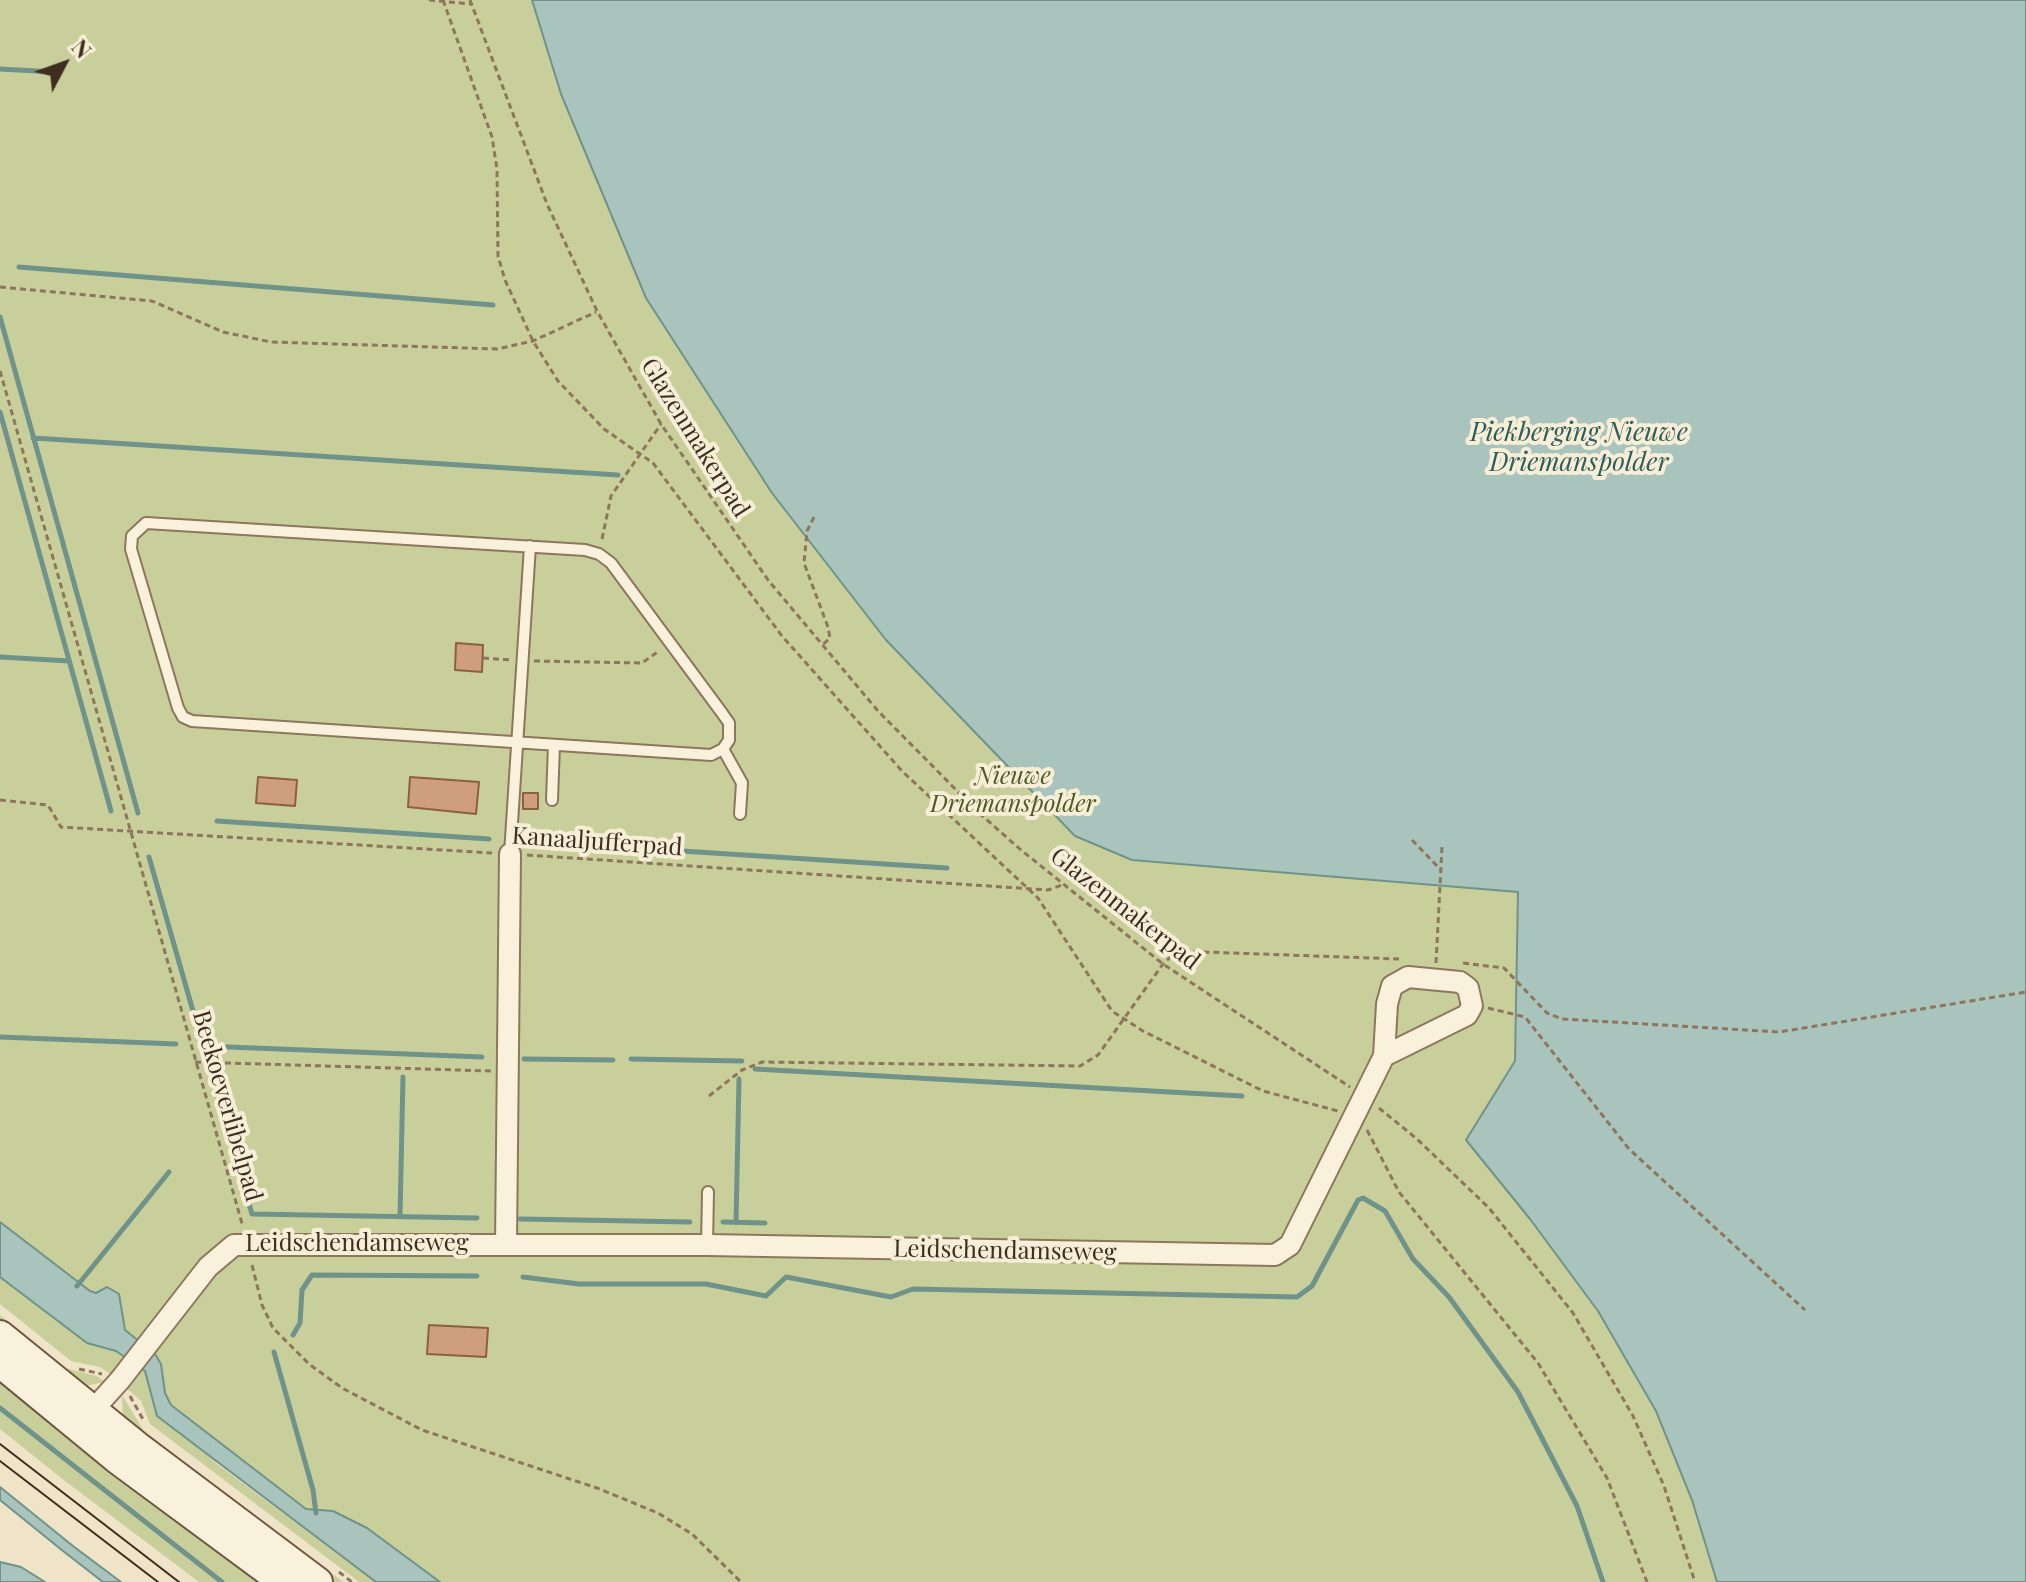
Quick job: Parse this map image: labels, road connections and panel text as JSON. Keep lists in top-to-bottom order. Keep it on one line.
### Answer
{"streets":{"street":["Leidschendamseweg"],"path":["Glazenmakerpad","Kanaaljufferpad","Beekoeverlibelpad"]},"crossings":[["Glazenmakerpad","Kanaaljufferpad"],["Glazenmakerpad","Leidschendamseweg"],["Kanaaljufferpad","Beekoeverlibelpad"],["Beekoeverlibelpad","Leidschendamseweg"]],"water":["Piekberging Nieuwe Driemanspolder"],"parks":["Nieuwe Driemanspolder"],"north":"top right"}
